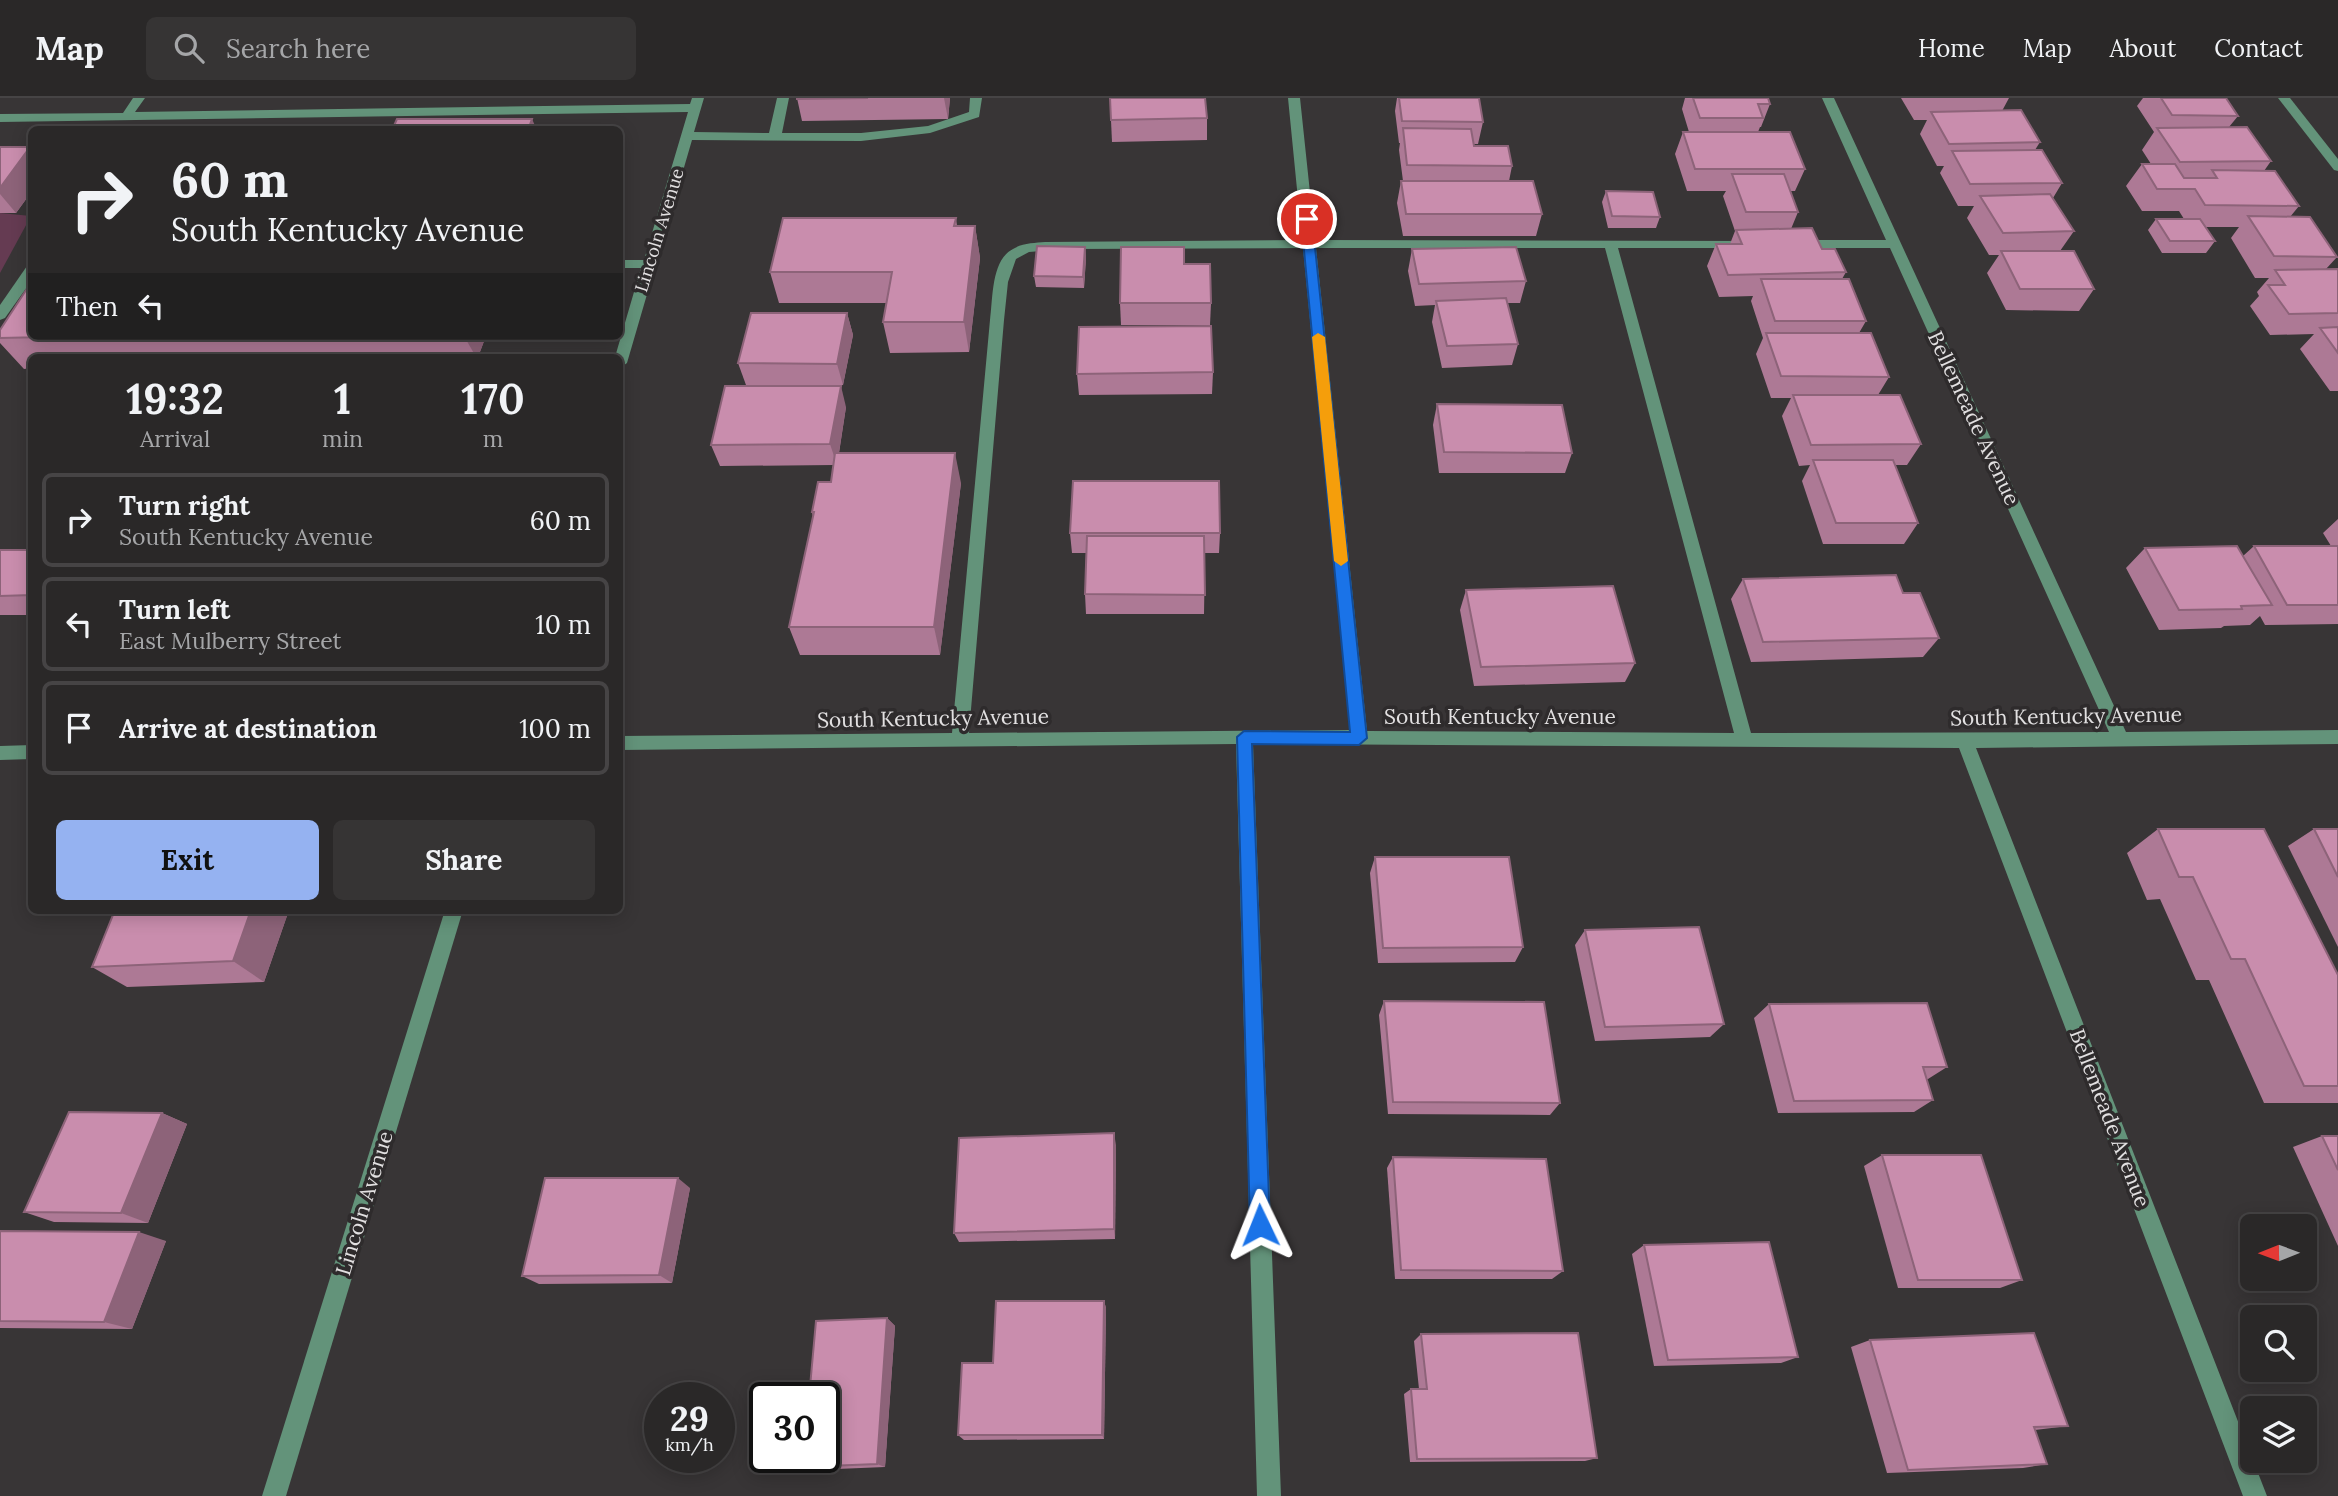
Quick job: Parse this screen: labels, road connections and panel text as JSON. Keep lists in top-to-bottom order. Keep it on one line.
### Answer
{"streets":{"street":["Lincoln Avenue","Bellemeade Avenue","South Kentucky Avenue"]},"crossings":[["Bellemeade Avenue","South Kentucky Avenue"]],"north":"left","page":{"header":"Map","search":"Search here","nav":["Home","Map","About","Contact"],"turn":["60 m","South Kentucky Avenue"],"then":"Then","eta":["19:32","Arrival","1","min","170","m"],"list":[{"name":"Turn right","note":"South Kentucky Avenue","value":"60 m"},{"name":"Turn left","note":"East Mulberry Street","value":"10 m"},{"name":"Arrive at destination","value":"100 m"}],"buttons":["Exit","Share"],"speed":"29 km/h","limit":"30"}}
